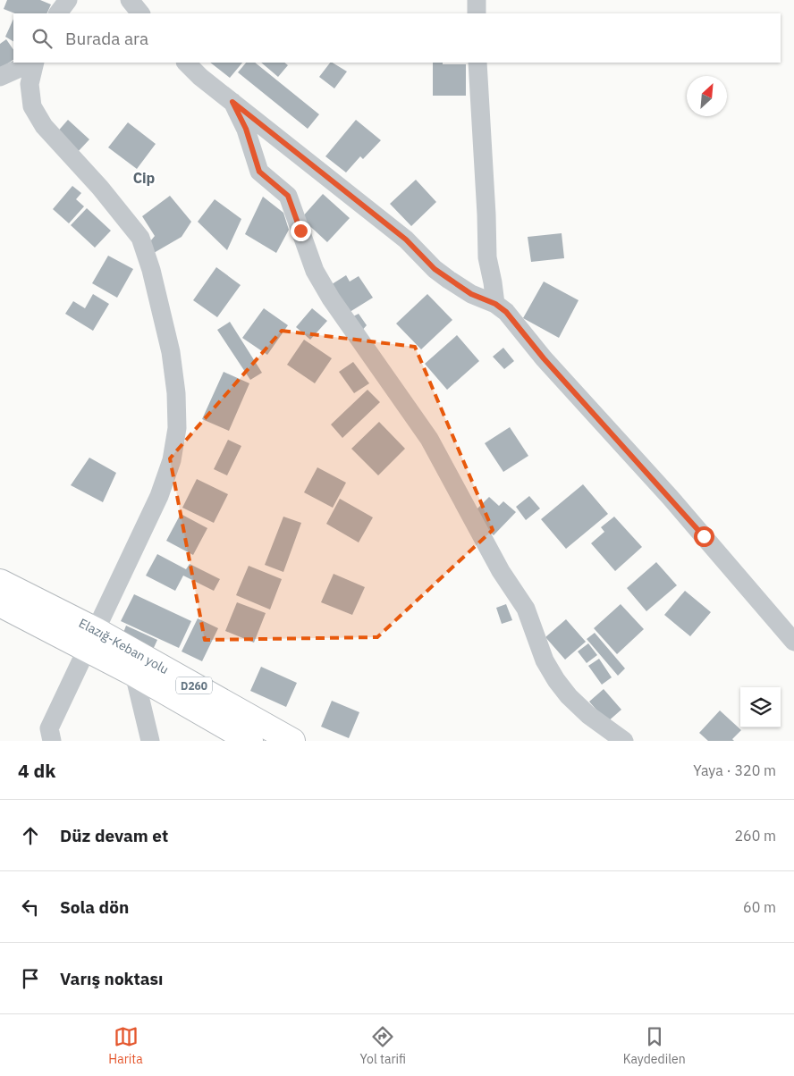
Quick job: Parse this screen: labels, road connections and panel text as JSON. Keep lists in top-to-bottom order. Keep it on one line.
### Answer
{"streets":{"highway":["Elazığ-Keban yolu","D260"]},"districts":["Cip"],"north":"top right","page":{"search":"Burada ara","heading":["4 dk","Yaya · 320 m"],"list":[["Düz devam et","260 m"],["Sola dön","60 m"],"Varış noktası"],"nav":["Harita","Yol tarifi","Kaydedilen"]}}
